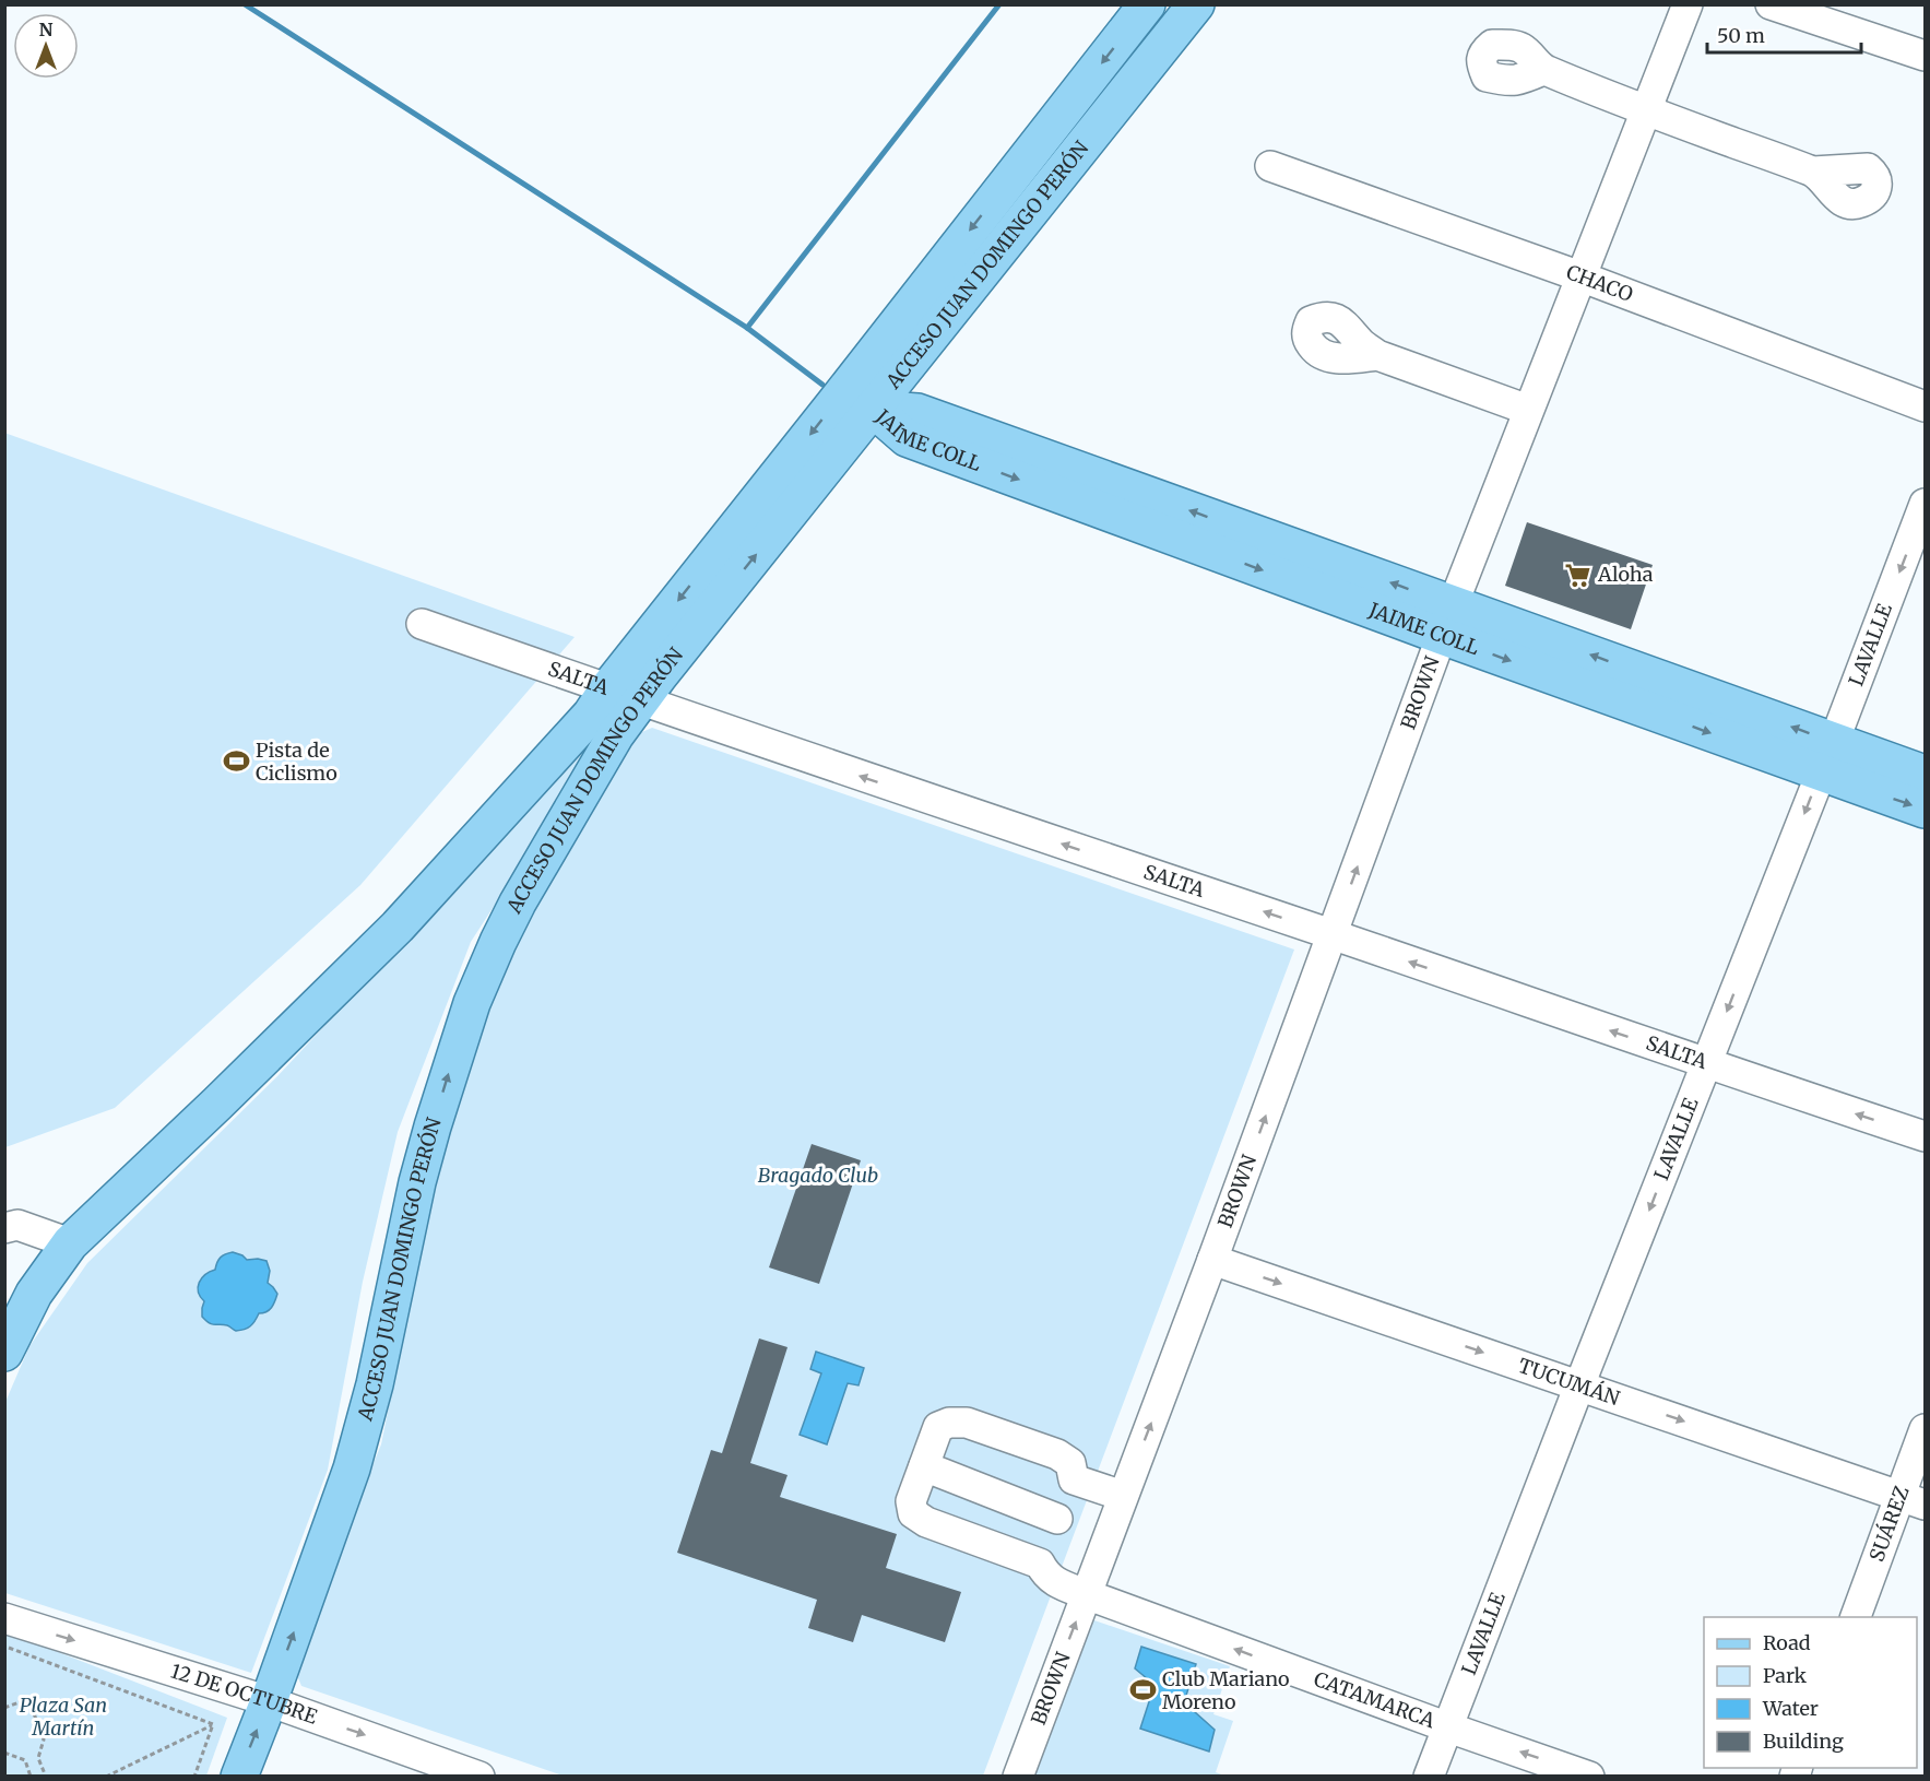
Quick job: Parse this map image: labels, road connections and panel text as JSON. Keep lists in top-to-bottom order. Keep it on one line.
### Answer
{"streets":{"main road":["ACCESO JUAN DOMINGO PERÓN","JAIME COLL"],"street":["CHACO","LAVALLE","SALTA","BROWN","TUCUMÁN","SUÁREZ","12 DE OCTUBRE","CATAMARCA"]},"crossings":[["ACCESO JUAN DOMINGO PERÓN","JAIME COLL"],["ACCESO JUAN DOMINGO PERÓN","SALTA"],["ACCESO JUAN DOMINGO PERÓN","12 DE OCTUBRE"],["CHACO","BROWN"],["JAIME COLL","LAVALLE"],["JAIME COLL","BROWN"],["LAVALLE","SALTA"],["LAVALLE","TUCUMÁN"],["LAVALLE","CATAMARCA"],["SALTA","BROWN"],["BROWN","TUCUMÁN"],["BROWN","CATAMARCA"],["TUCUMÁN","SUÁREZ"]],"one_way":["LAVALLE","SALTA","BROWN","TUCUMÁN","12 DE OCTUBRE","CATAMARCA"],"parks":["Bragado Club","Plaza San Martín"],"places":{"supermarket":["Aloha"],"sports":["Pista de Ciclismo","Club Mariano Moreno"]},"legend":["Road","Park","Water","Building"],"scale_bar":"50 m","north":"top"}
